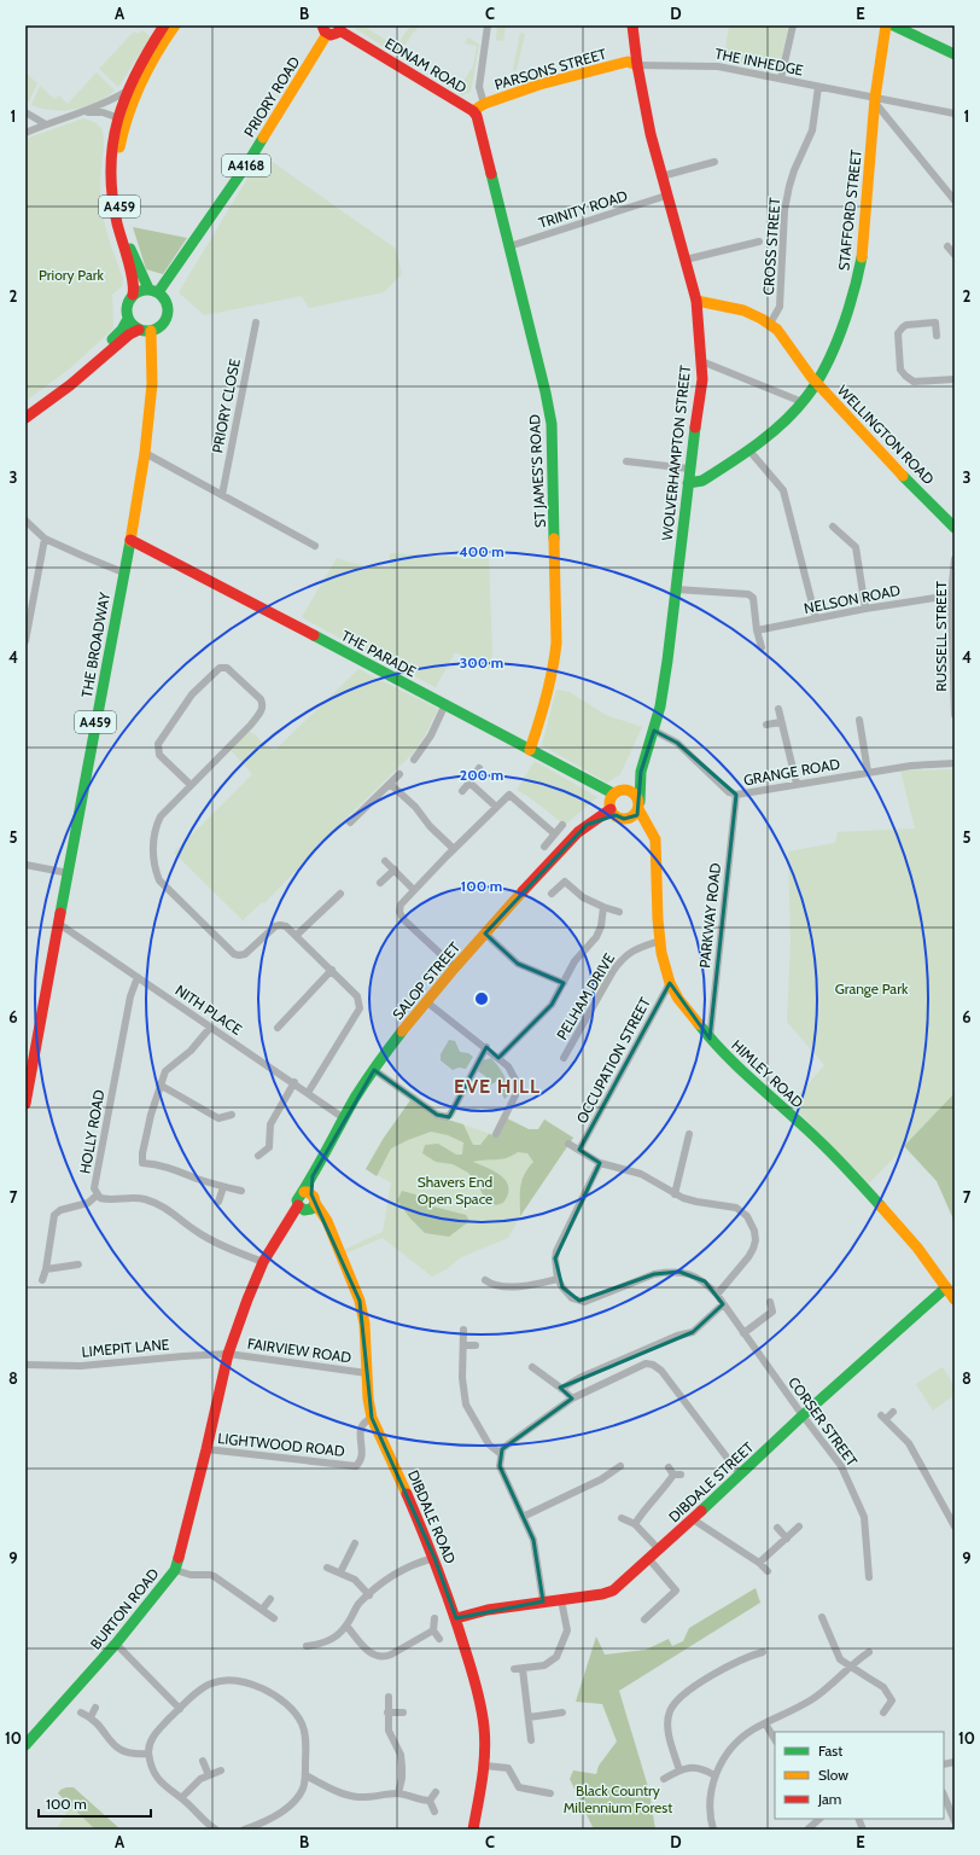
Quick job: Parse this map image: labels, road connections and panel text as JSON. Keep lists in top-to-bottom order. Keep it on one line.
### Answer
{"streets":{"main road":["EDNAM ROAD","PARSONS STREET","PRIORY ROAD","A4168","A459","STAFFORD STREET","WELLINGTON ROAD","WOLVERHAMPTON STREET","ST JAMES'S ROAD","THE BROADWAY","THE PARADE","SALOP STREET","HIMLEY ROAD","DIBDALE STREET","DIBDALE ROAD","BURTON ROAD"],"street":["THE INHEDGE","TRINITY ROAD","CROSS STREET","PRIORY CLOSE","NELSON ROAD","RUSSELL STREET","GRANGE ROAD","PARKWAY ROAD","PELHAM DRIVE","NITH PLACE","OCCUPATION STREET","HOLLY ROAD","LIMEPIT LANE","FAIRVIEW ROAD","CORSER STREET","LIGHTWOOD ROAD"]},"crossings":[["THE INHEDGE","PARSONS STREET"],["THE INHEDGE","STAFFORD STREET"],["THE INHEDGE","CROSS STREET"],["THE INHEDGE","WOLVERHAMPTON STREET"],["EDNAM ROAD","PARSONS STREET"],["EDNAM ROAD","A4168"],["EDNAM ROAD","ST JAMES'S ROAD"],["PARSONS STREET","WOLVERHAMPTON STREET"],["PARSONS STREET","ST JAMES'S ROAD"],["PRIORY ROAD","A4168"],["PRIORY ROAD","A459"],["PRIORY ROAD","THE BROADWAY"],["A459","THE BROADWAY"],["TRINITY ROAD","WOLVERHAMPTON STREET"],["TRINITY ROAD","ST JAMES'S ROAD"],["STAFFORD STREET","WELLINGTON ROAD"],["STAFFORD STREET","WOLVERHAMPTON STREET"],["CROSS STREET","WELLINGTON ROAD"],["WOLVERHAMPTON STREET","THE PARADE"],["WOLVERHAMPTON STREET","GRANGE ROAD"],["WOLVERHAMPTON STREET","SALOP STREET"],["WOLVERHAMPTON STREET","HIMLEY ROAD"],["ST JAMES'S ROAD","THE PARADE"],["NELSON ROAD","RUSSELL STREET"],["THE BROADWAY","THE PARADE"],["THE BROADWAY","NITH PLACE"],["THE PARADE","SALOP STREET"],["THE PARADE","HIMLEY ROAD"],["GRANGE ROAD","PARKWAY ROAD"],["PARKWAY ROAD","HIMLEY ROAD"],["SALOP STREET","NITH PLACE"],["SALOP STREET","HIMLEY ROAD"],["SALOP STREET","HOLLY ROAD"],["SALOP STREET","DIBDALE ROAD"],["SALOP STREET","BURTON ROAD"],["PELHAM DRIVE","HIMLEY ROAD"],["NITH PLACE","HOLLY ROAD"],["OCCUPATION STREET","HIMLEY ROAD"],["HIMLEY ROAD","DIBDALE STREET"],["HOLLY ROAD","BURTON ROAD"],["LIMEPIT LANE","FAIRVIEW ROAD"],["LIMEPIT LANE","BURTON ROAD"],["FAIRVIEW ROAD","DIBDALE ROAD"],["FAIRVIEW ROAD","BURTON ROAD"],["CORSER STREET","DIBDALE STREET"],["LIGHTWOOD ROAD","DIBDALE ROAD"],["LIGHTWOOD ROAD","BURTON ROAD"],["DIBDALE STREET","DIBDALE ROAD"]],"districts":["EVE HILL"],"parks":["Priory Park","Grange Park","Shavers End Open Space","Black Country Millennium Forest"],"legend":["Fast","Slow","Jam"],"scale_bar":"100 m","grid":{"columns":["A","B","C","D","E"],"rows":["1","2","3","4","5","6","7","8","9","10"]},"rings":["400 m","300 m","200 m","100 m"]}
